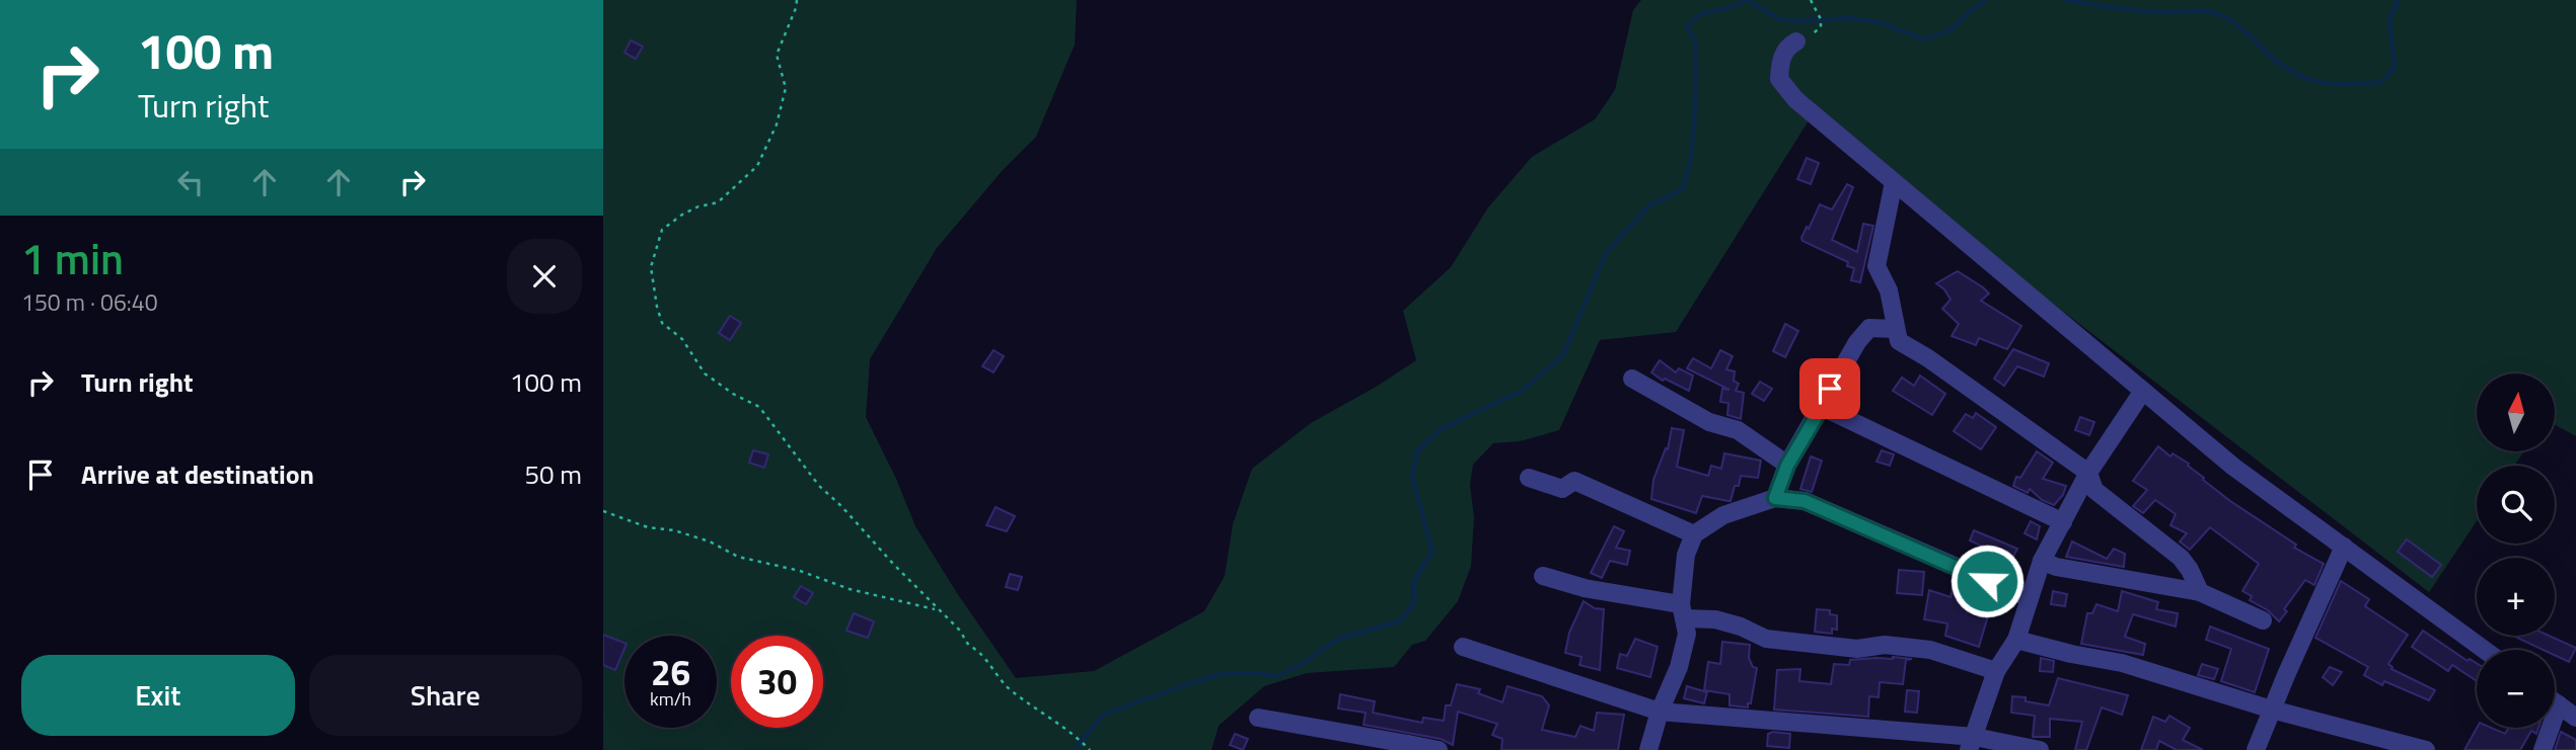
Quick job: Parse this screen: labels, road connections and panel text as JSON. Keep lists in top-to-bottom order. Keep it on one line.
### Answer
{"north":"top","page":{"turn":["100 m","Turn right"],"heading":["1 min","150 m · 06:40"],"list":[{"name":"Turn right","value":"100 m"},{"name":"Arrive at destination","value":"50 m"}],"map_buttons":["+","−"],"speed":"26 km/h","limit":"30","buttons":["Exit","Share"]}}
